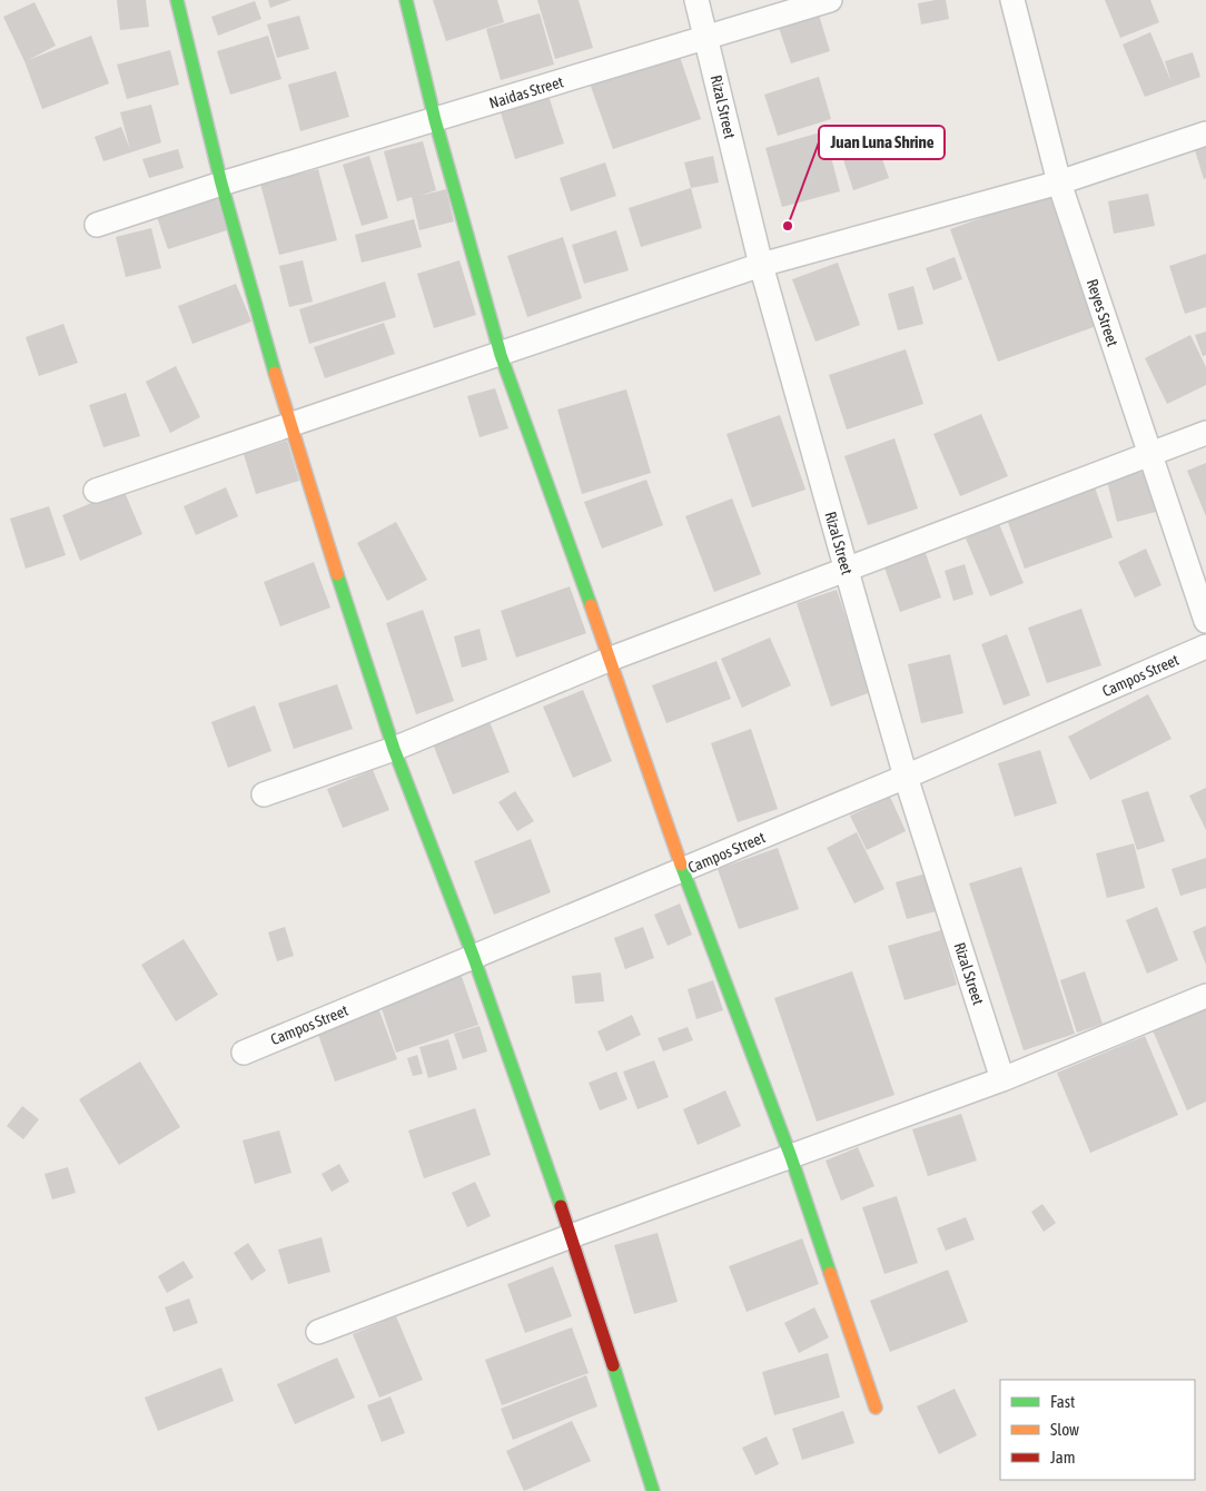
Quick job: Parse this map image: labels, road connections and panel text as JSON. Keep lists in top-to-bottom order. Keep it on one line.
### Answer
{"streets":{"street":["Naidas Street","Rizal Street","Reyes Street","Campos Street"]},"crossings":[["Naidas Street","Rizal Street"],["Rizal Street","Campos Street"]],"places":["Juan Luna Shrine"],"legend":["Fast","Slow","Jam"]}
